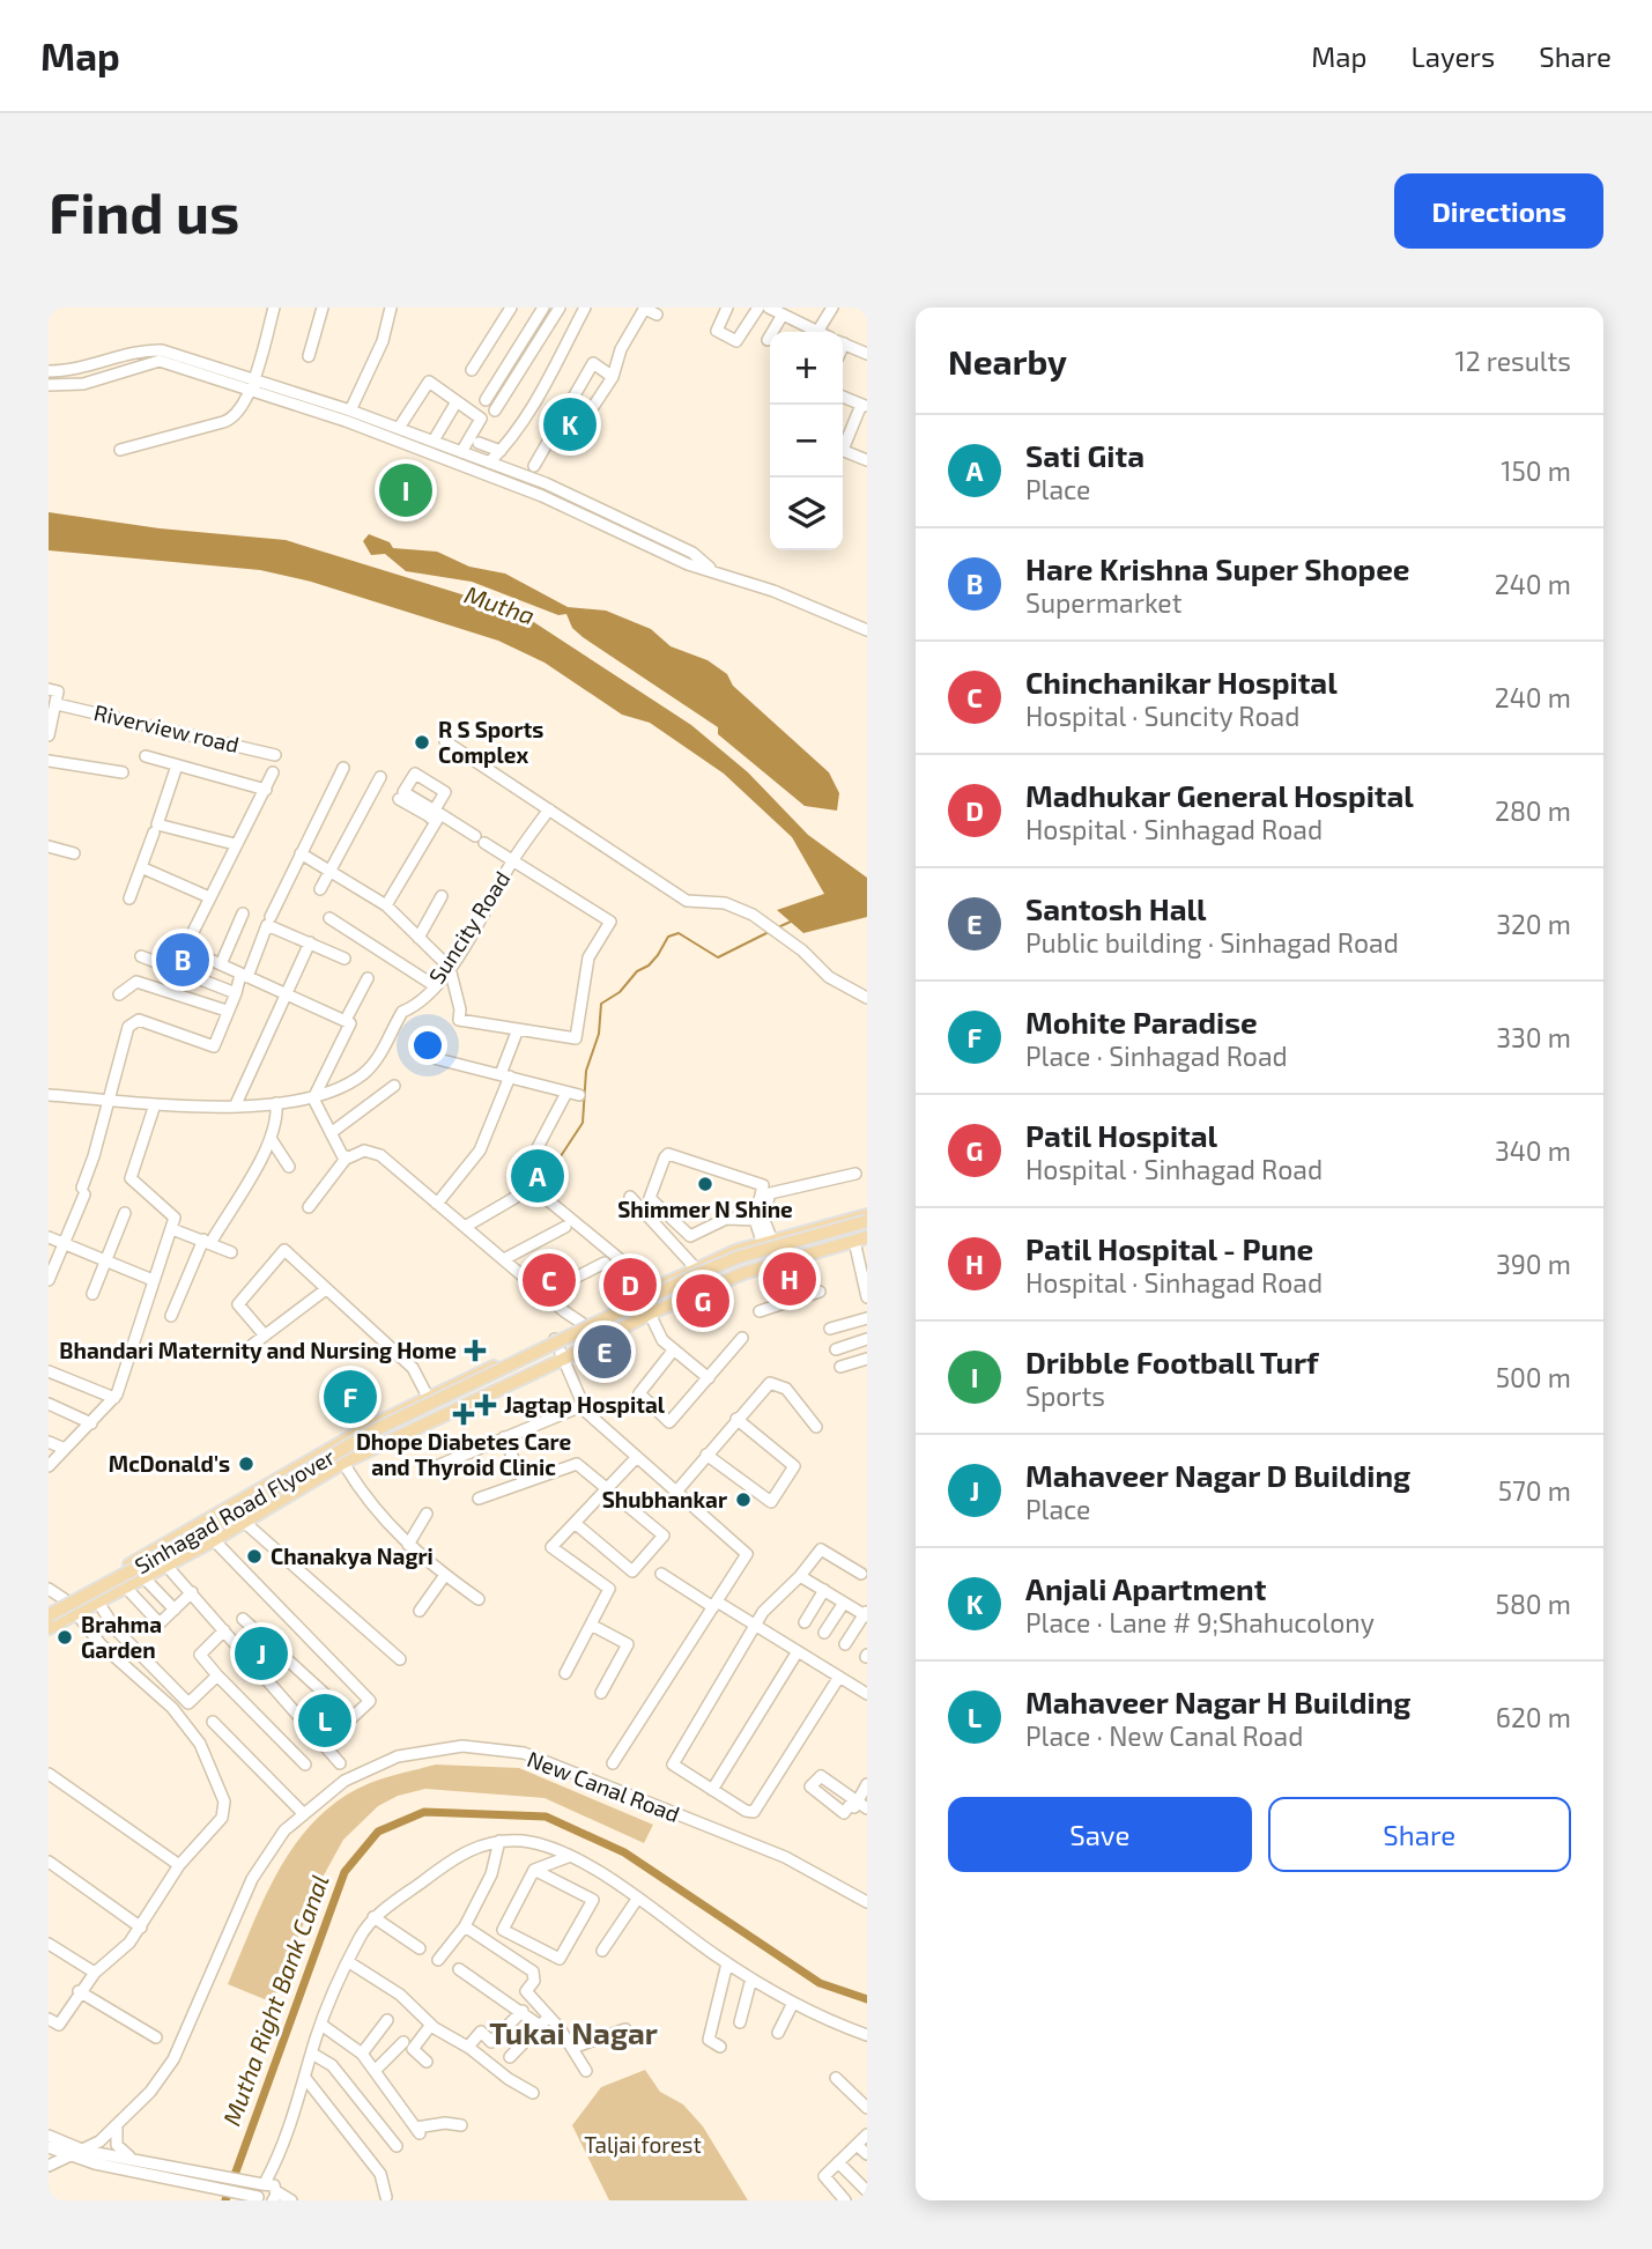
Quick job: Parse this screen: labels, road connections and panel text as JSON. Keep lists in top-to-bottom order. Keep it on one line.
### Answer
{"streets":{"main road":["Sinhagad Road Flyover"],"street":["Riverview road","Suncity Road","New Canal Road"]},"districts":["Tukai Nagar"],"water":["Mutha","Mutha Right Bank Canal"],"parks":["Taljai forest"],"places":{"other":["R S Sports Complex","Shimmer N Shine","McDonald's","Shubhankar","Chanakya Nagri","Brahma Garden"],"health":["Bhandari Maternity and Nursing Home","Jagtap Hospital","Dhope Diabetes Care and Thyroid Clinic"]},"page":{"header":"Map","nav":["Map","Layers","Share"],"buttons":["Directions",["Save","Share"]],"title":"Find us","heading":["Nearby","12 results"],"map_buttons":["+","−"],"pins":["K","I","B","A","H","C","D","G","E","F","J","L"],"list":[{"mark":"A","name":"Sati Gita","note":"Place","value":"150 m"},{"mark":"B","name":"Hare Krishna Super Shopee","note":"Supermarket","value":"240 m"},{"mark":"C","name":"Chinchanikar Hospital","note":"Hospital · Suncity Road","value":"240 m"},{"mark":"D","name":"Madhukar General Hospital","note":"Hospital · Sinhagad Road","value":"280 m"},{"mark":"E","name":"Santosh Hall","note":"Public building · Sinhagad Road","value":"320 m"},{"mark":"F","name":"Mohite Paradise","note":"Place · Sinhagad Road","value":"330 m"},{"mark":"G","name":"Patil Hospital","note":"Hospital · Sinhagad Road","value":"340 m"},{"mark":"H","name":"Patil Hospital - Pune","note":"Hospital · Sinhagad Road","value":"390 m"},{"mark":"I","name":"Dribble Football Turf","note":"Sports","value":"500 m"},{"mark":"J","name":"Mahaveer Nagar D Building","note":"Place","value":"570 m"},{"mark":"K","name":"Anjali Apartment","note":"Place · Lane # 9;Shahucolony","value":"580 m"},{"mark":"L","name":"Mahaveer Nagar H Building","note":"Place · New Canal Road","value":"620 m"}]}}
